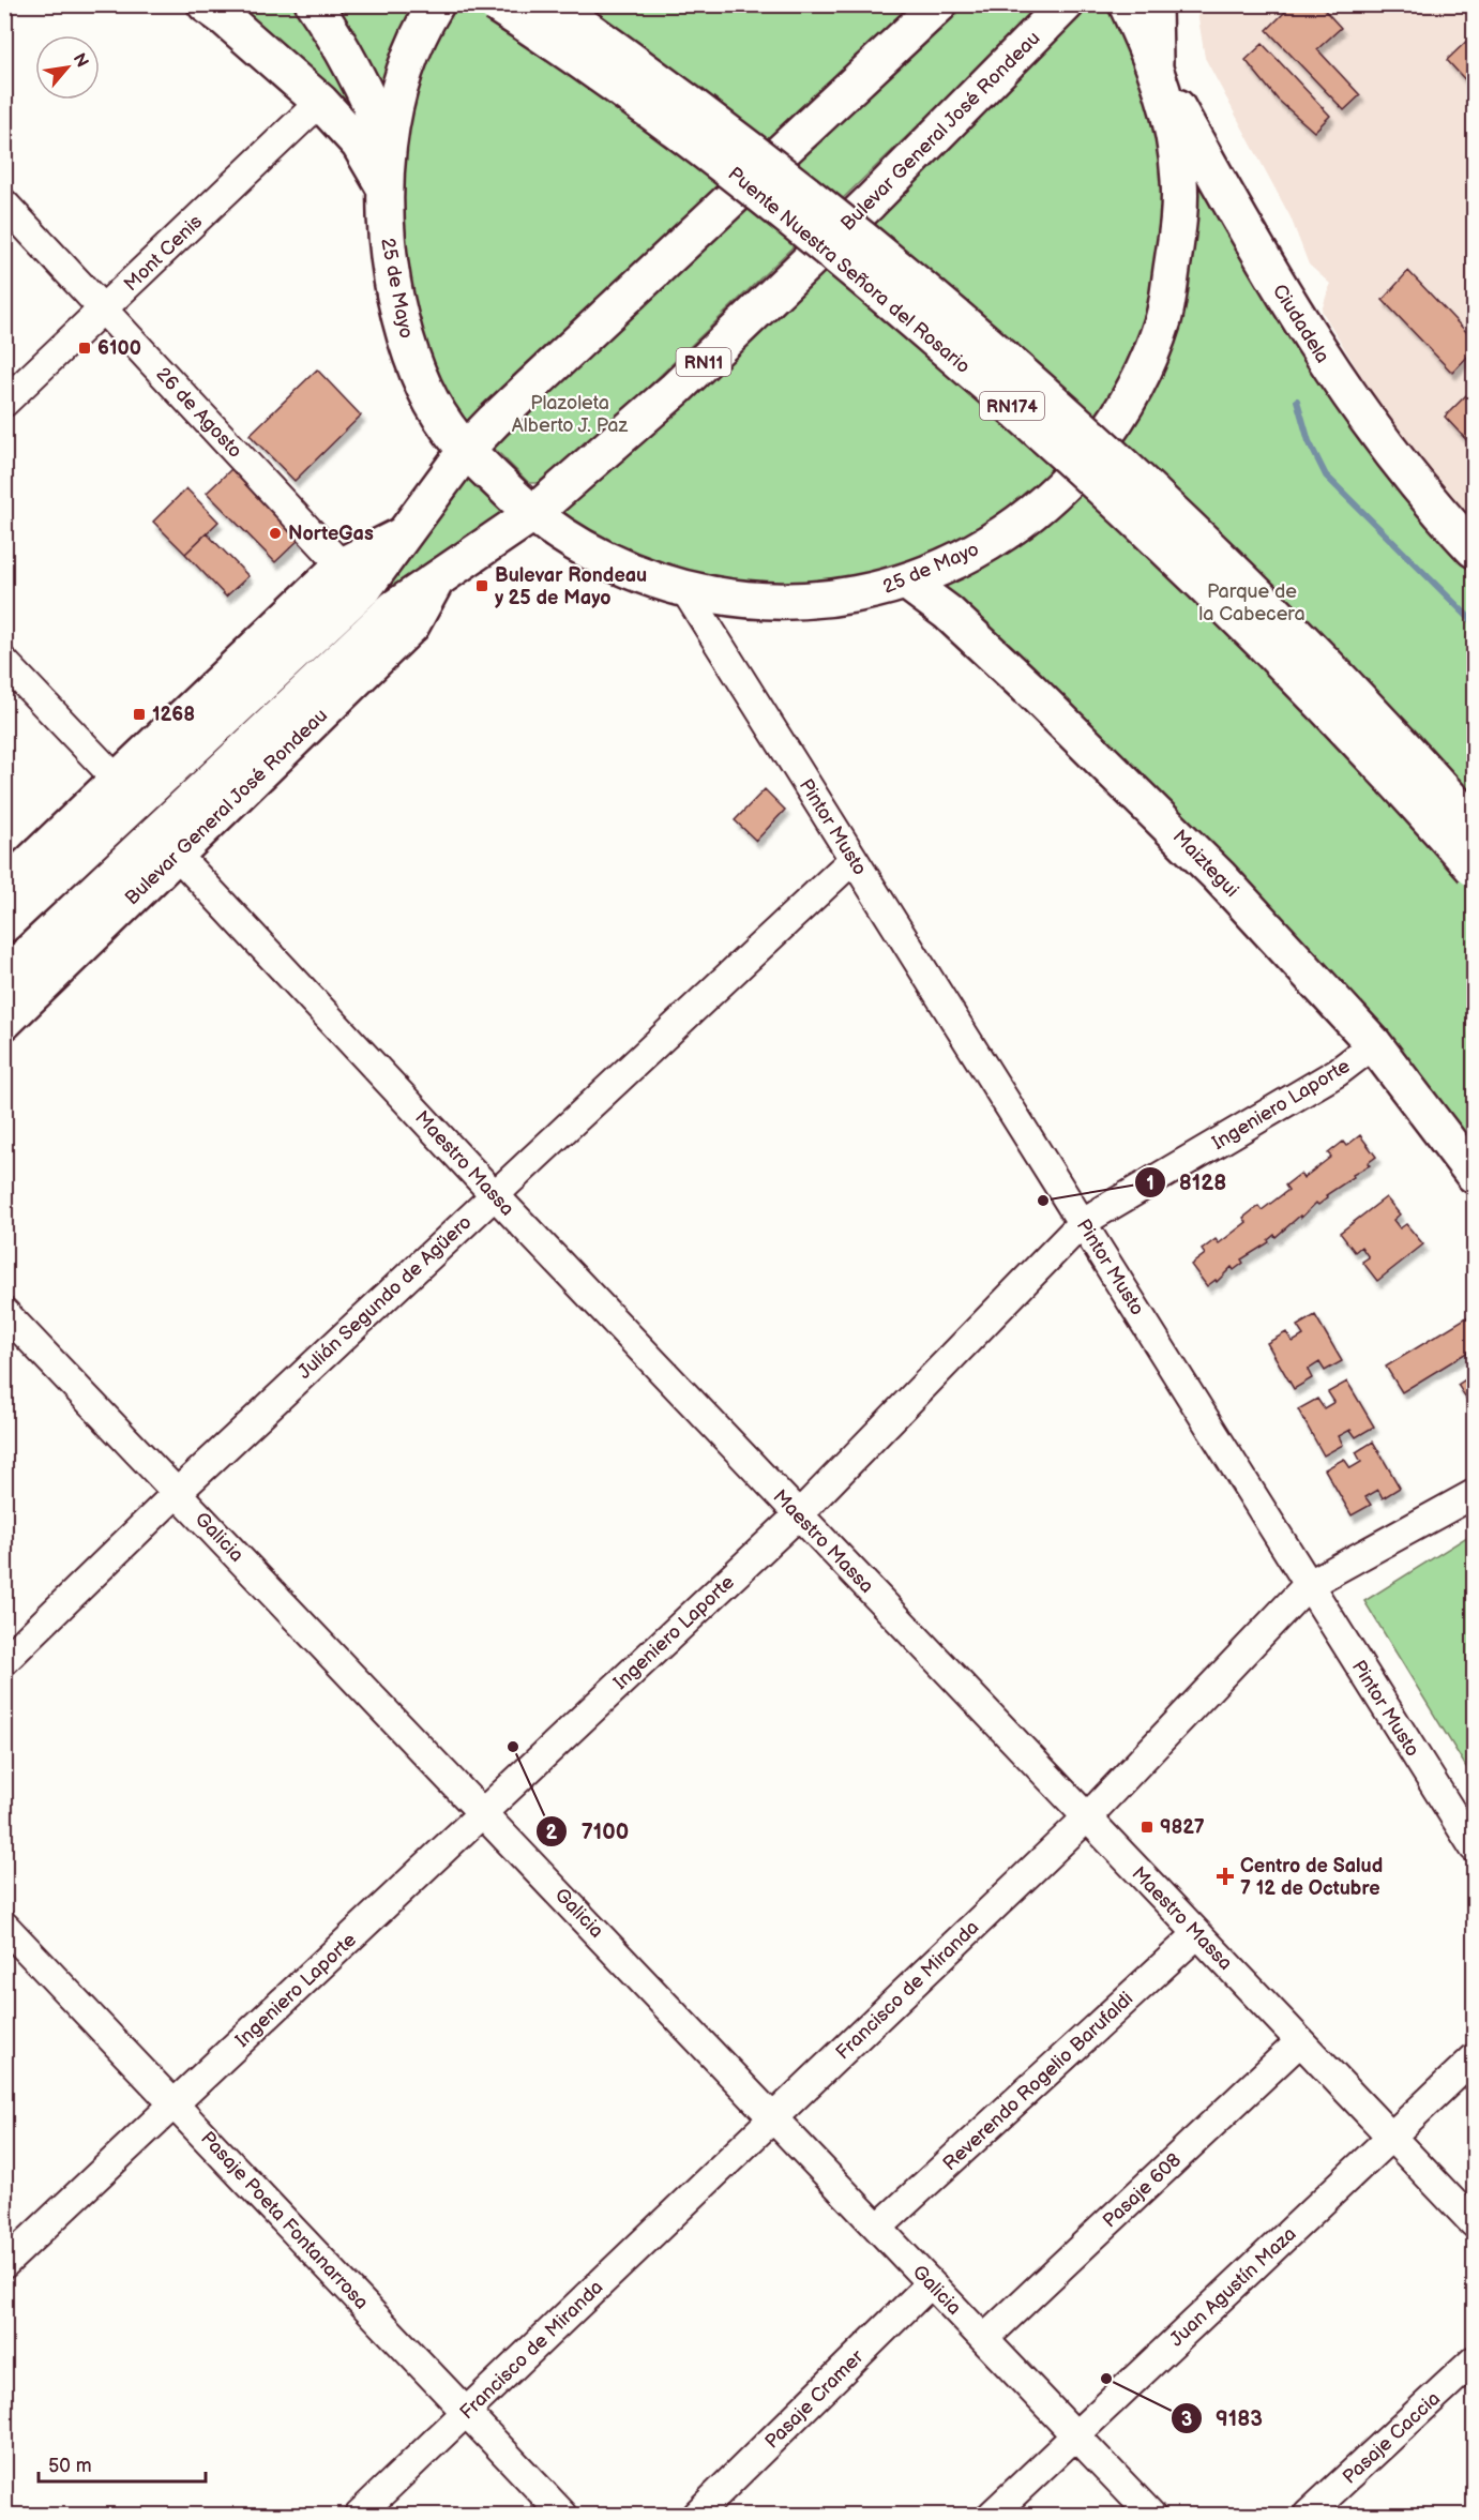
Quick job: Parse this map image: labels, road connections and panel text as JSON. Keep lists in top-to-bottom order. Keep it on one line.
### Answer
{"streets":{"main road":["Bulevar General José Rondeau","Puente Nuestra Señora del Rosario","25 de Mayo","Ciudadela","RN11","RN174","Maiztegui"],"street":["Mont Cenis","26 de Agosto","Pintor Musto","Ingeniero Laporte","Maestro Massa","Julián Segundo de Agüero","Galicia","Francisco de Miranda","Reverendo Rogelio Barufaldi","Pasaje 608","Pasaje Poeta Fontanarrosa","Juan Agustín Maza","Pasaje Cramer","Pasaje Caccia"]},"crossings":[["Bulevar General José Rondeau","25 de Mayo"],["Bulevar General José Rondeau","Maestro Massa"],["Mont Cenis","26 de Agosto"],["25 de Mayo","Ciudadela"],["25 de Mayo","Pintor Musto"],["25 de Mayo","Maiztegui"],["Pintor Musto","Ingeniero Laporte"],["Pintor Musto","Julián Segundo de Agüero"],["Pintor Musto","Francisco de Miranda"],["Maiztegui","Ingeniero Laporte"],["Ingeniero Laporte","Maestro Massa"],["Ingeniero Laporte","Galicia"],["Ingeniero Laporte","Pasaje Poeta Fontanarrosa"],["Maestro Massa","Julián Segundo de Agüero"],["Maestro Massa","Francisco de Miranda"],["Maestro Massa","Reverendo Rogelio Barufaldi"],["Maestro Massa","Pasaje 608"],["Maestro Massa","Juan Agustín Maza"],["Julián Segundo de Agüero","Galicia"],["Galicia","Francisco de Miranda"],["Galicia","Reverendo Rogelio Barufaldi"],["Galicia","Pasaje 608"],["Galicia","Juan Agustín Maza"],["Galicia","Pasaje Cramer"],["Francisco de Miranda","Pasaje Poeta Fontanarrosa"]],"parks":["Plazoleta Alberto J. Paz","Parque de la Cabecera"],"places":{"transit":["6100","Bulevar Rondeau y 25 de Mayo","1268","9827"],"other":["NorteGas","8128","7100","9183"],"health":["Centro de Salud 7 12 de Octubre"]},"scale_bar":"50 m","north":"top right"}
